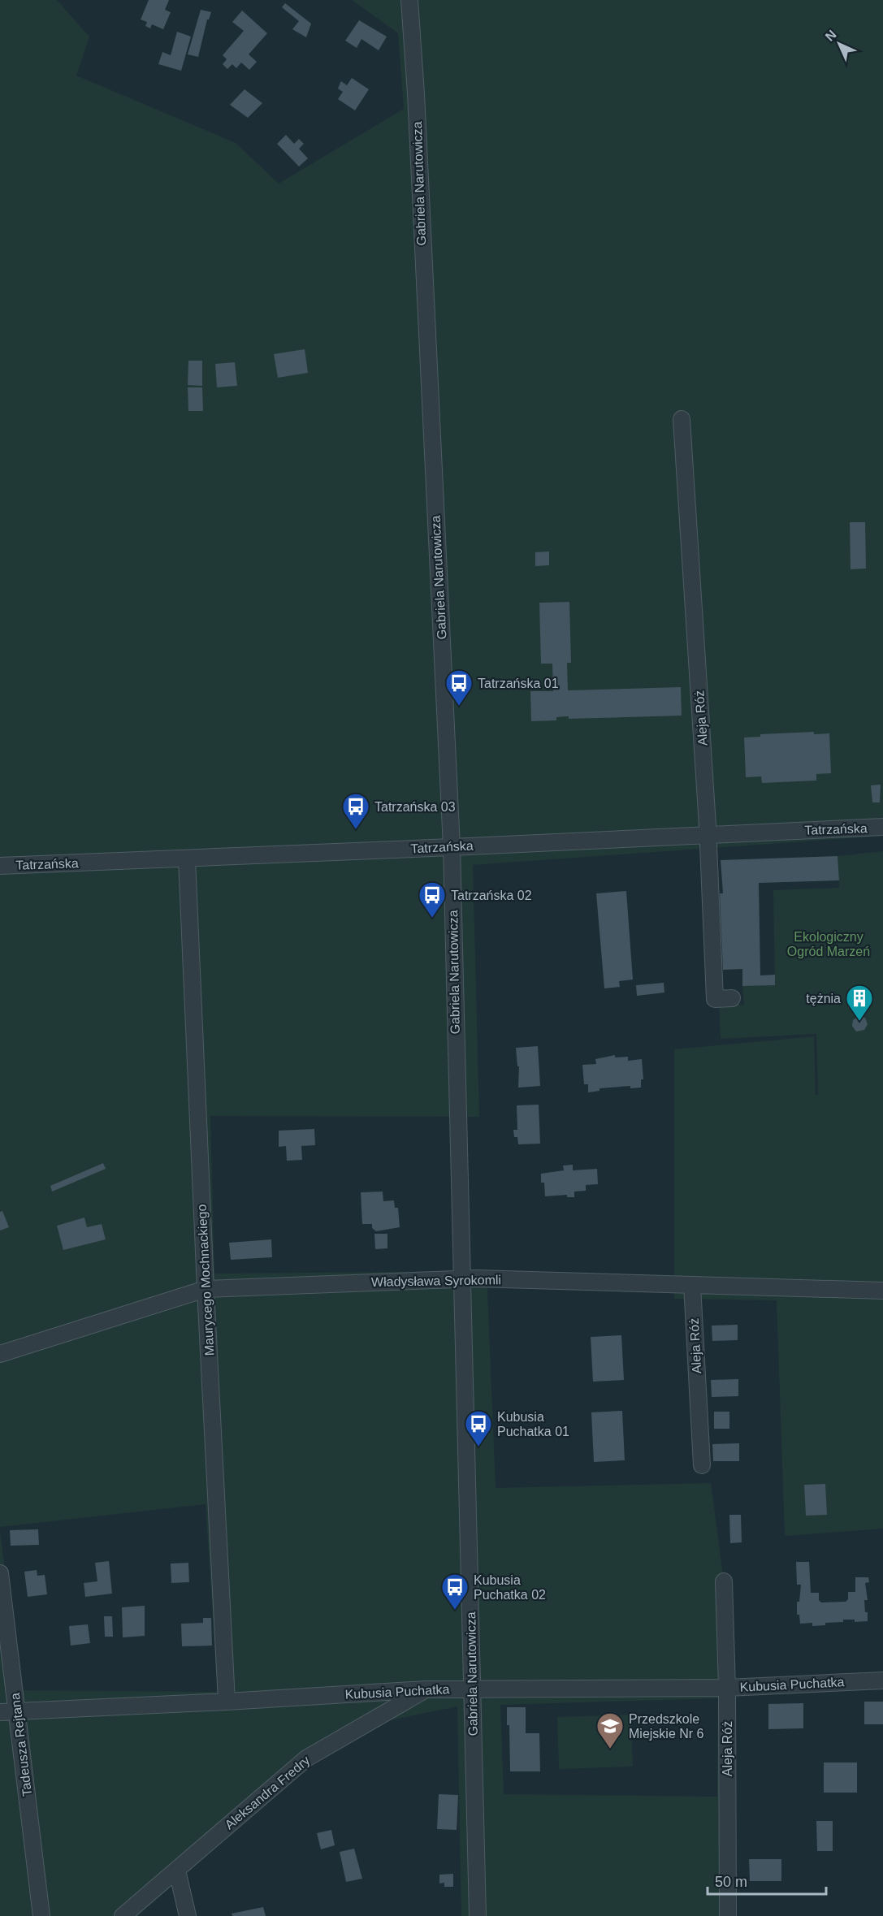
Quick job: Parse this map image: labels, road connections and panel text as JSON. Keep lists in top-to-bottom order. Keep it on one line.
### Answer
{"streets":{"street":["Gabriela Narutowicza","Aleja Róż","Tatrzańska","Maurycego Mochnackiego","Władysława Syrokomli","Kubusia Puchatka","Tadeusza Rejtana","Aleksandra Fredry"]},"crossings":[["Gabriela Narutowicza","Tatrzańska"],["Gabriela Narutowicza","Władysława Syrokomli"],["Gabriela Narutowicza","Kubusia Puchatka"],["Aleja Róż","Tatrzańska"],["Aleja Róż","Władysława Syrokomli"],["Aleja Róż","Kubusia Puchatka"],["Tatrzańska","Maurycego Mochnackiego"],["Maurycego Mochnackiego","Władysława Syrokomli"],["Maurycego Mochnackiego","Kubusia Puchatka"],["Kubusia Puchatka","Tadeusza Rejtana"],["Kubusia Puchatka","Aleksandra Fredry"]],"parks":["Ekologiczny Ogród Marzeń"],"places":{"bus stop":["Tatrzańska 01","Tatrzańska 03","Tatrzańska 02","Kubusia Puchatka 01","Kubusia Puchatka 02"],"building":["tężnia"],"school or university":["Przedszkole Miejskie Nr 6"]},"scale_bar":"50 m","north":"top left"}
